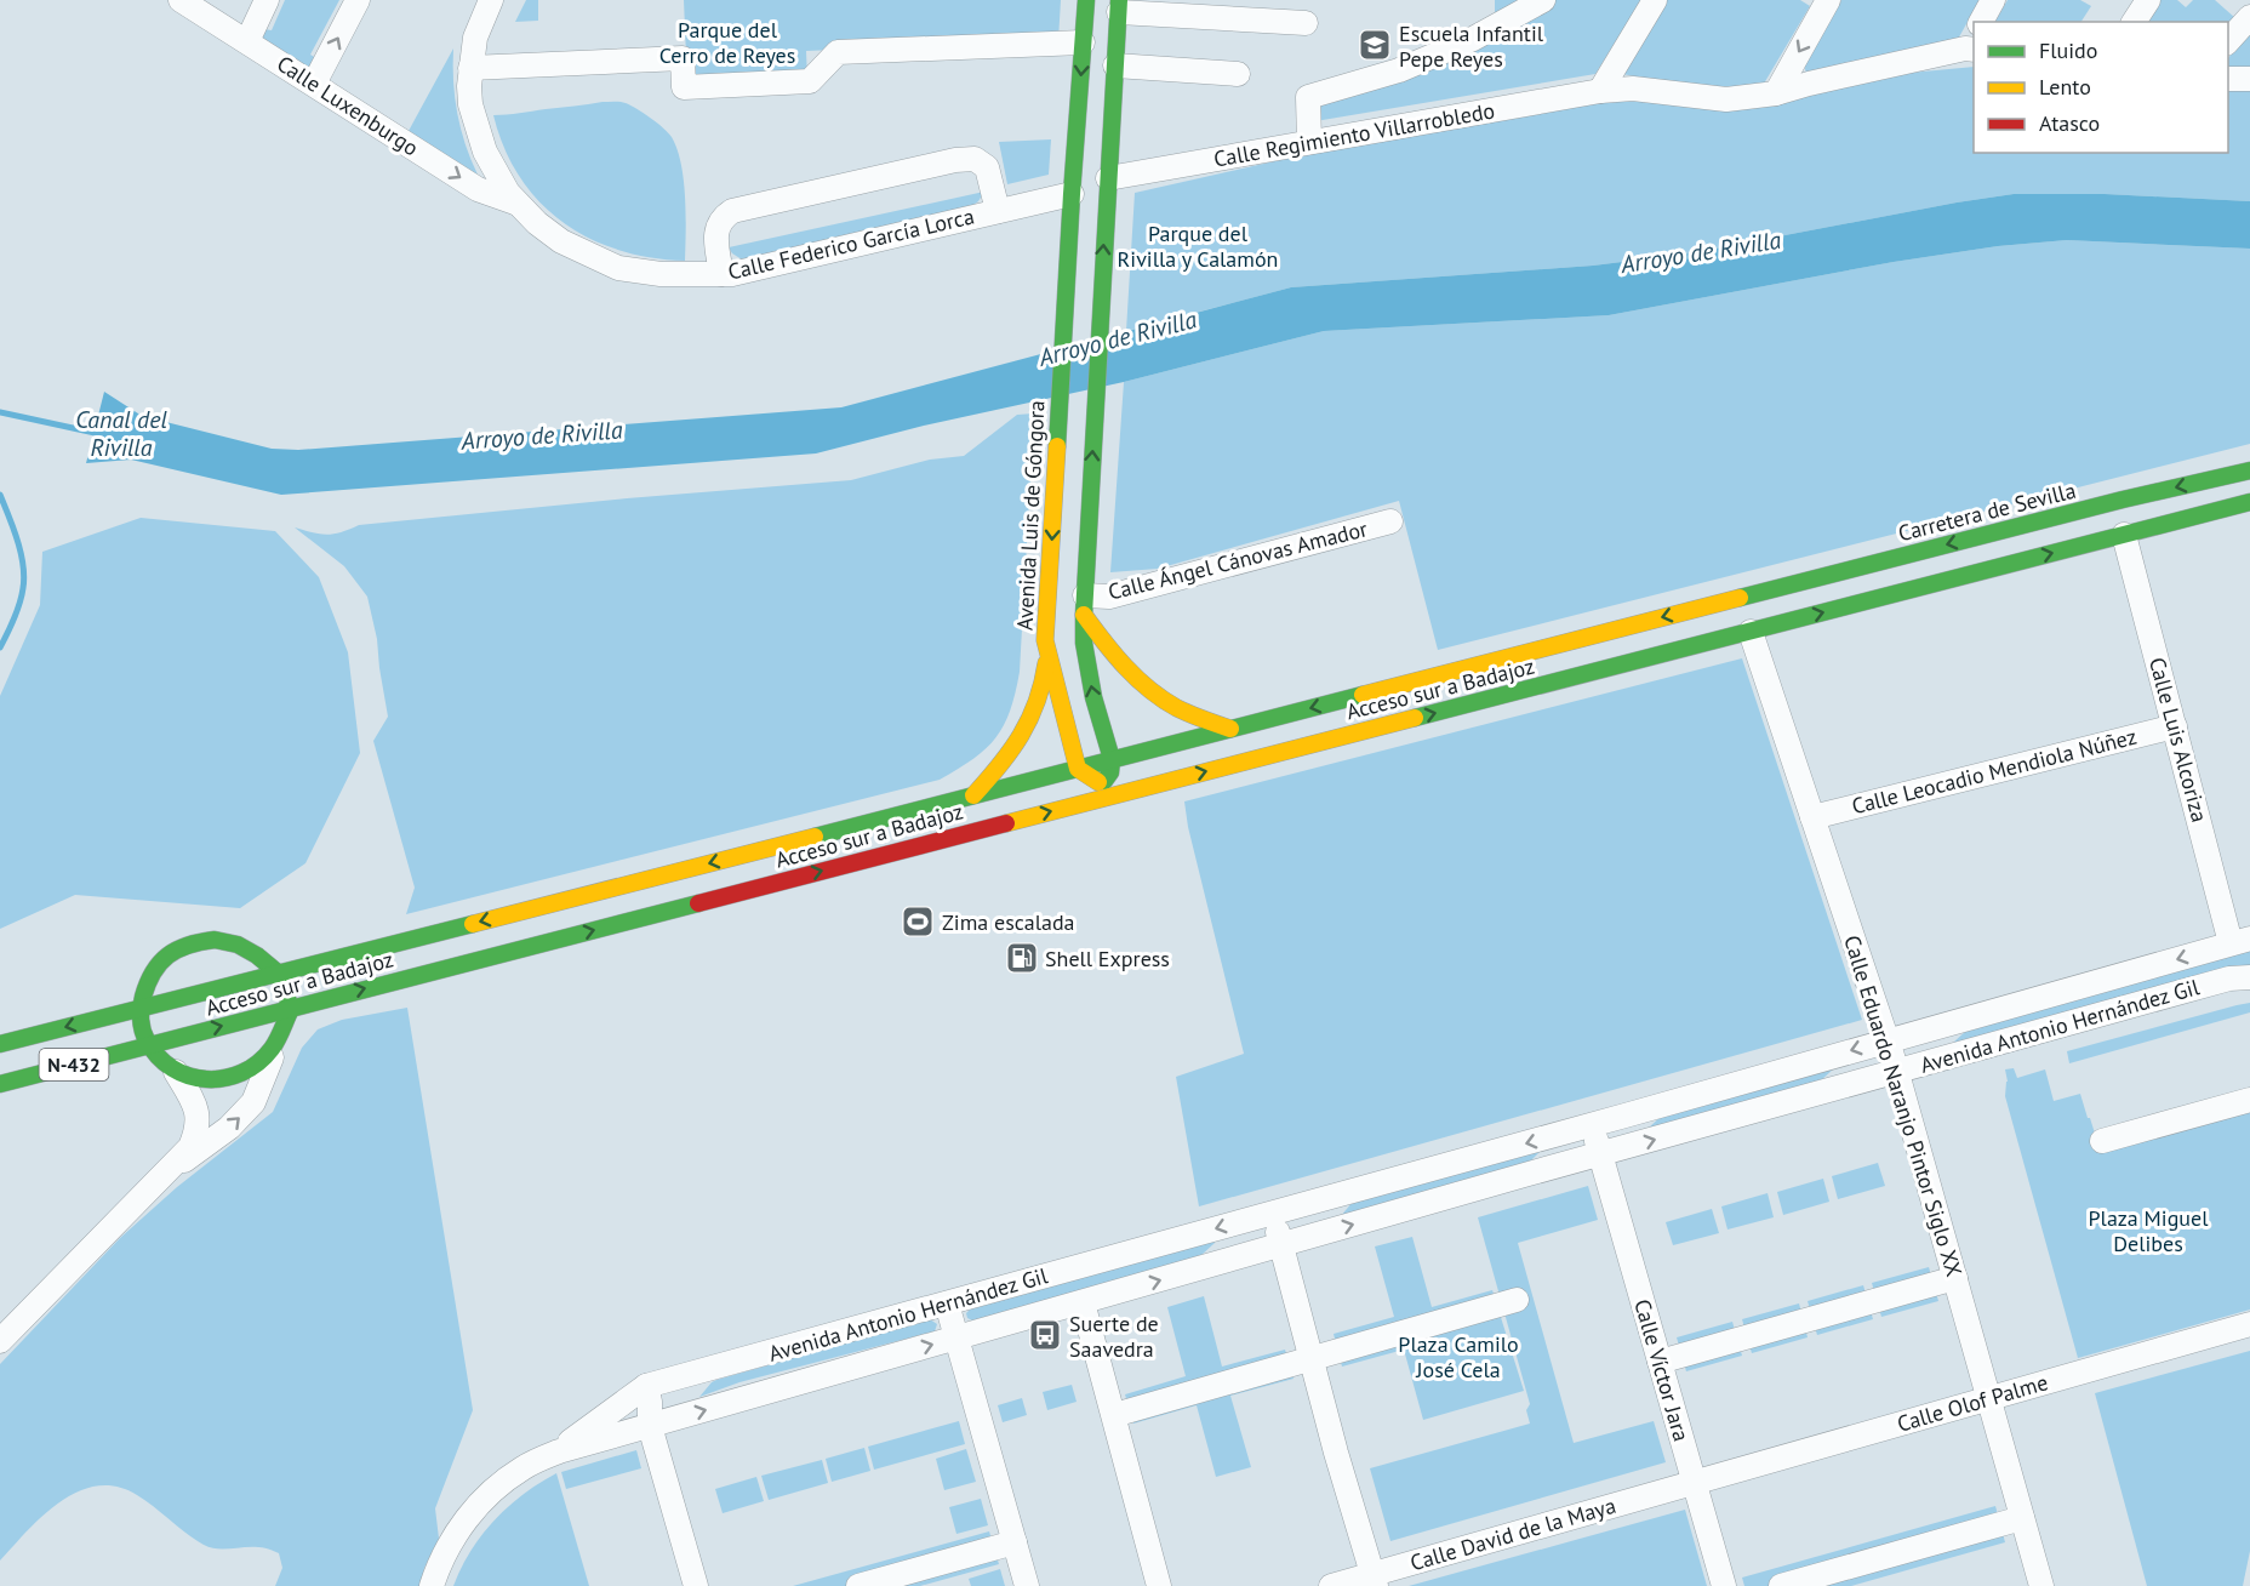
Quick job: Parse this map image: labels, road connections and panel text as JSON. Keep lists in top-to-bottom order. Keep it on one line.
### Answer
{"streets":{"main road":["Carretera de Sevilla","Avenida Luis de Góngora","Acceso sur a Badajoz","N-432"],"street":["Calle Luxenburgo","Calle Regimiento Villarrobledo","Calle Federico García Lorca","Calle Ángel Cánovas Amador","Calle Luis Alcoriza","Calle Leocadio Mendiola Núñez","Avenida Antonio Hernández Gil","Calle Eduardo Naranjo Pintor Siglo XX","Calle Víctor Jara","Calle Olof Palme","Calle David de la Maya"]},"crossings":[["Calle Luxenburgo","Calle Federico García Lorca"],["Calle Federico García Lorca","Avenida Luis de Góngora"],["Carretera de Sevilla","Acceso sur a Badajoz"],["Avenida Luis de Góngora","Acceso sur a Badajoz"],["Acceso sur a Badajoz","Calle Eduardo Naranjo Pintor Siglo XX"],["Calle Luis Alcoriza","Calle Leocadio Mendiola Núñez"],["Calle Luis Alcoriza","Avenida Antonio Hernández Gil"],["Calle Leocadio Mendiola Núñez","Calle Eduardo Naranjo Pintor Siglo XX"],["Avenida Antonio Hernández Gil","Calle Eduardo Naranjo Pintor Siglo XX"],["Avenida Antonio Hernández Gil","Calle Víctor Jara"],["Calle Eduardo Naranjo Pintor Siglo XX","Calle Olof Palme"],["Calle Víctor Jara","Calle Olof Palme"],["Calle Víctor Jara","Calle David de la Maya"],["Calle Olof Palme","Calle David de la Maya"]],"one_way":["Calle Luxenburgo"],"water":["Arroyo de Rivilla","Canal del Rivilla"],"parks":["Parque del Cerro de Reyes","Parque del Rivilla y Calamón","Plaza Miguel Delibes","Plaza Camilo José Cela"],"places":{"school or university":["Escuela Infantil Pepe Reyes"],"sports":["Zima escalada"],"fuel station":["Shell Express"],"bus stop":["Suerte de Saavedra"]},"legend":["Fluido","Lento","Atasco"]}
